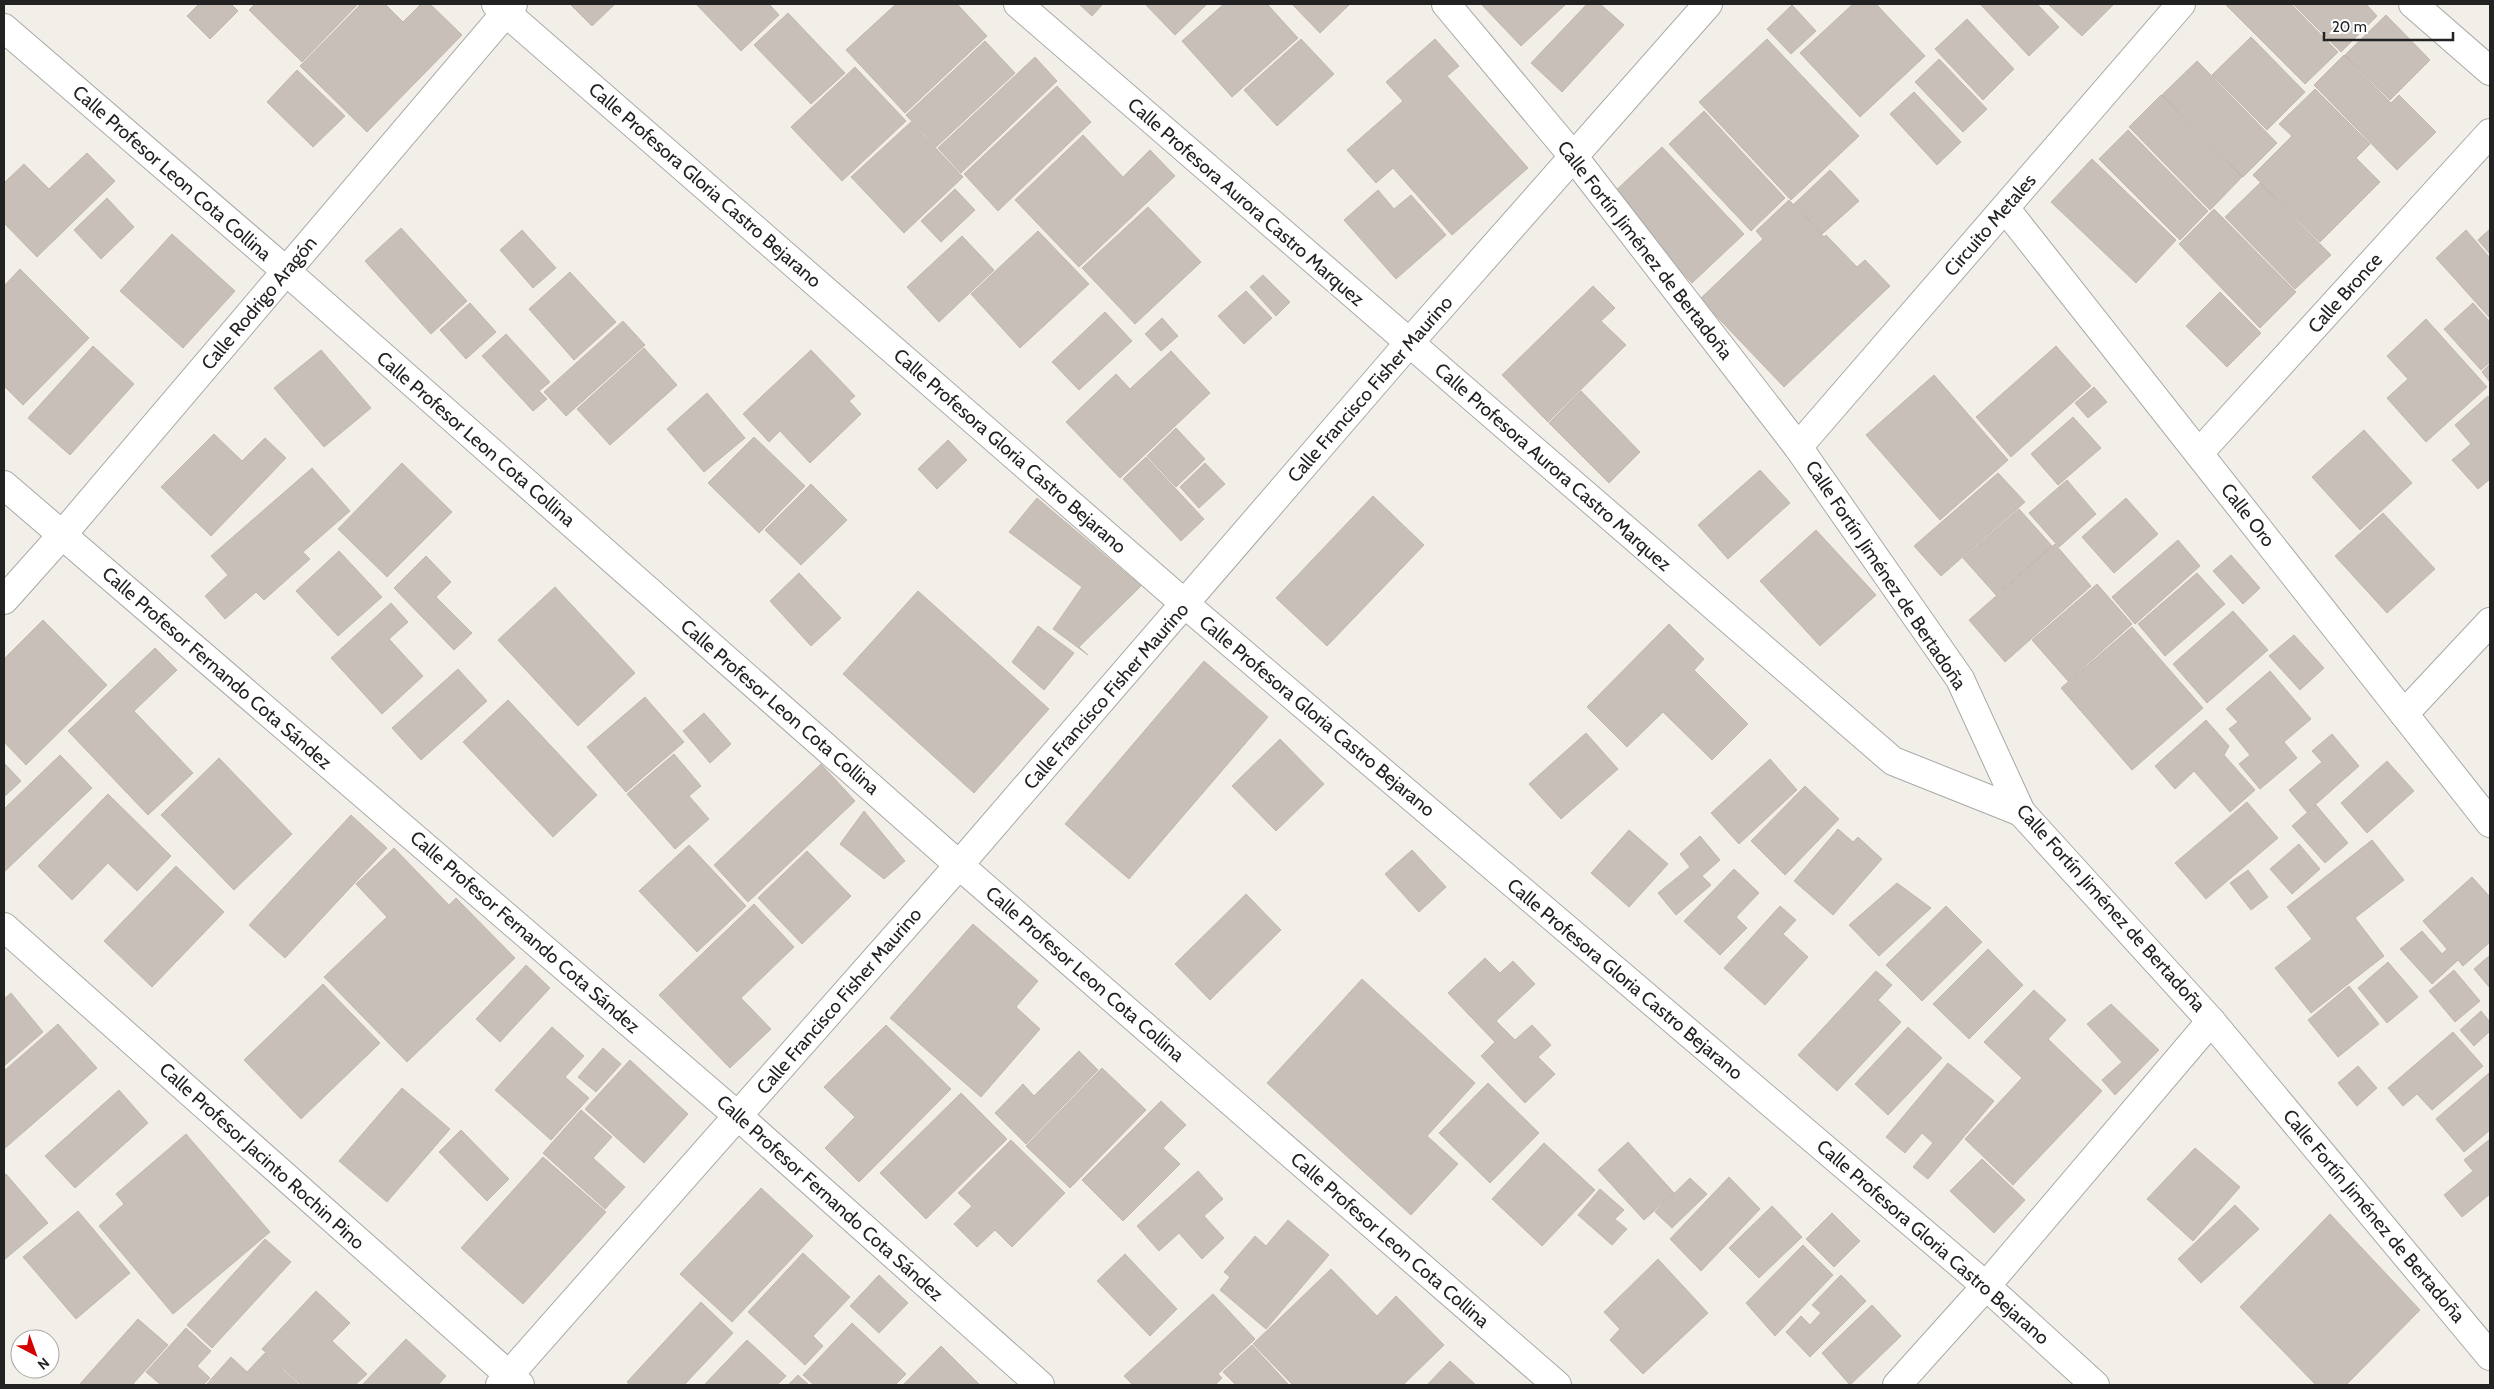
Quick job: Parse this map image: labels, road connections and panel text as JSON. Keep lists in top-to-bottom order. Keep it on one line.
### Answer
{"streets":{"street":["Calle Profesor Leon Cota Collina","Calle Profesora Gloria Castro Bejarano","Calle Profesora Aurora Castro Marquez","Circuito Metales","Calle Fortín Jiménez de Bertadoña","Calle Bronce","Calle Rodrigo Aragón","Calle Francisco Fisher Maurino","Calle Oro","Calle Profesor Fernando Cota Sández","Calle Profesor Jacinto Rochin Pino"]},"crossings":[["Calle Profesor Leon Cota Collina","Calle Rodrigo Aragón"],["Calle Profesor Leon Cota Collina","Calle Francisco Fisher Maurino"],["Calle Profesora Gloria Castro Bejarano","Calle Rodrigo Aragón"],["Calle Profesora Gloria Castro Bejarano","Calle Francisco Fisher Maurino"],["Calle Profesora Aurora Castro Marquez","Calle Fortín Jiménez de Bertadoña"],["Calle Profesora Aurora Castro Marquez","Calle Francisco Fisher Maurino"],["Circuito Metales","Calle Fortín Jiménez de Bertadoña"],["Circuito Metales","Calle Oro"],["Calle Fortín Jiménez de Bertadoña","Calle Francisco Fisher Maurino"],["Calle Bronce","Calle Oro"],["Calle Rodrigo Aragón","Calle Profesor Fernando Cota Sández"],["Calle Francisco Fisher Maurino","Calle Profesor Fernando Cota Sández"],["Calle Francisco Fisher Maurino","Calle Profesor Jacinto Rochin Pino"]],"scale_bar":"20 m","north":"bottom right"}
